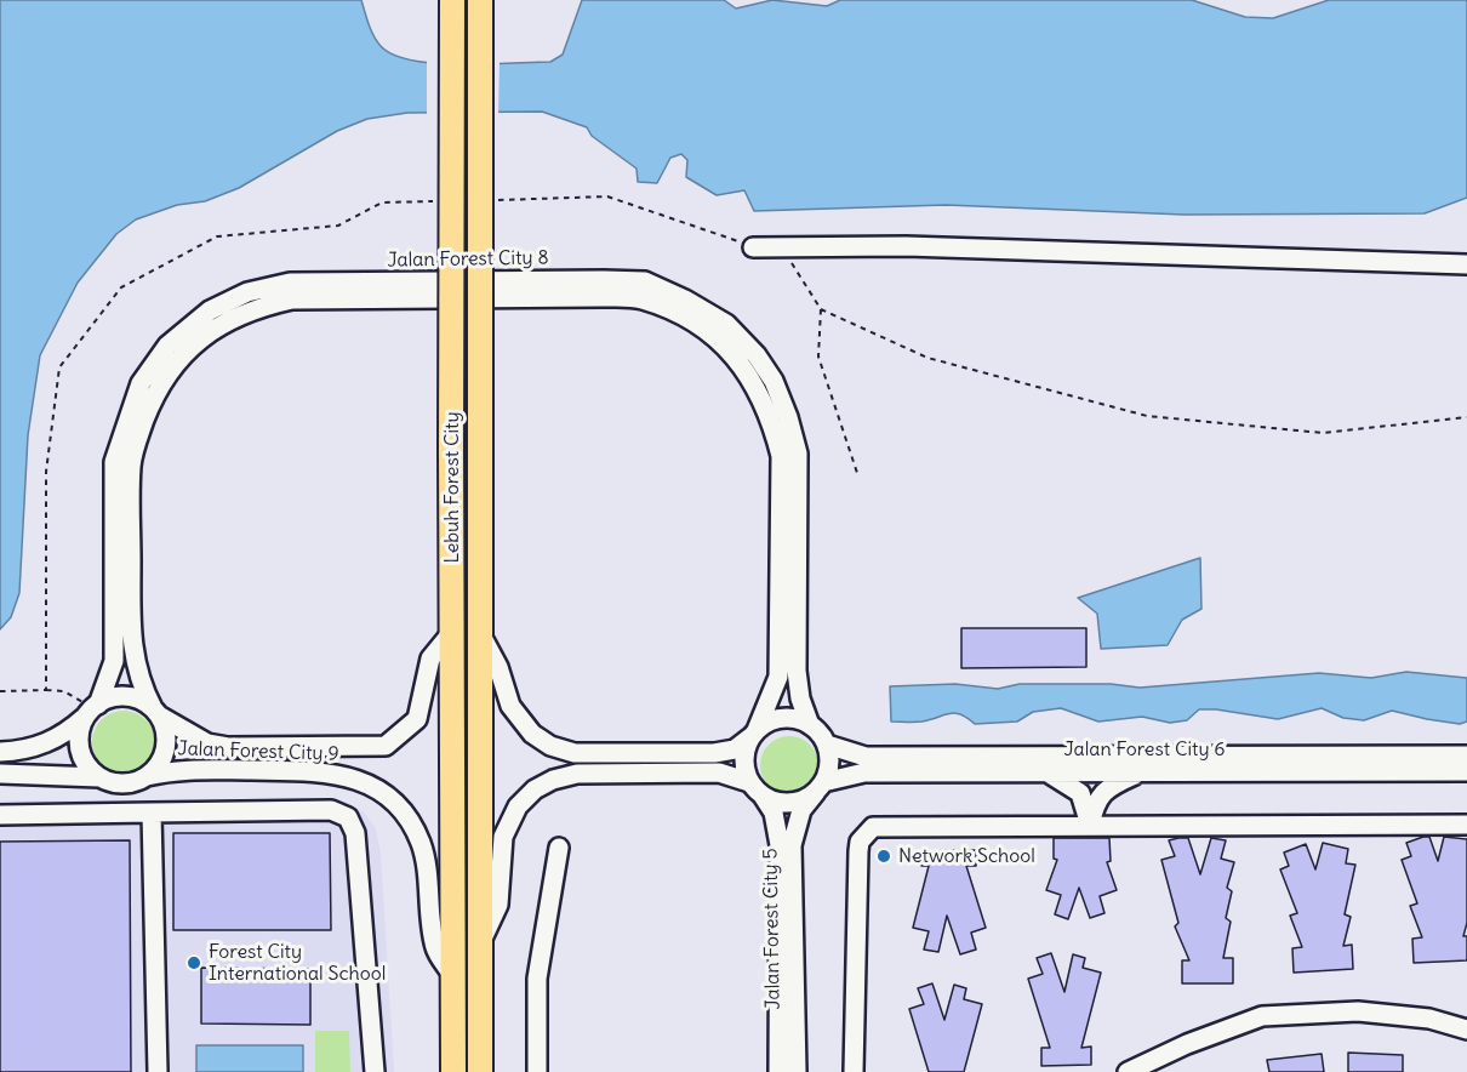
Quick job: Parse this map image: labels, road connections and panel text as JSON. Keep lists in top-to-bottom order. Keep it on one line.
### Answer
{"streets":{"main road":["Lebuh Forest City"],"street":["Jalan Forest City 8","Jalan Forest City 6","Jalan Forest City 9","Jalan Forest City 5"]},"crossings":[["Jalan Forest City 8","Jalan Forest City 6"],["Jalan Forest City 8","Jalan Forest City 9"],["Jalan Forest City 8","Jalan Forest City 5"],["Lebuh Forest City","Jalan Forest City 9"],["Jalan Forest City 6","Jalan Forest City 5"]],"places":["Network School","Forest City International School"]}
